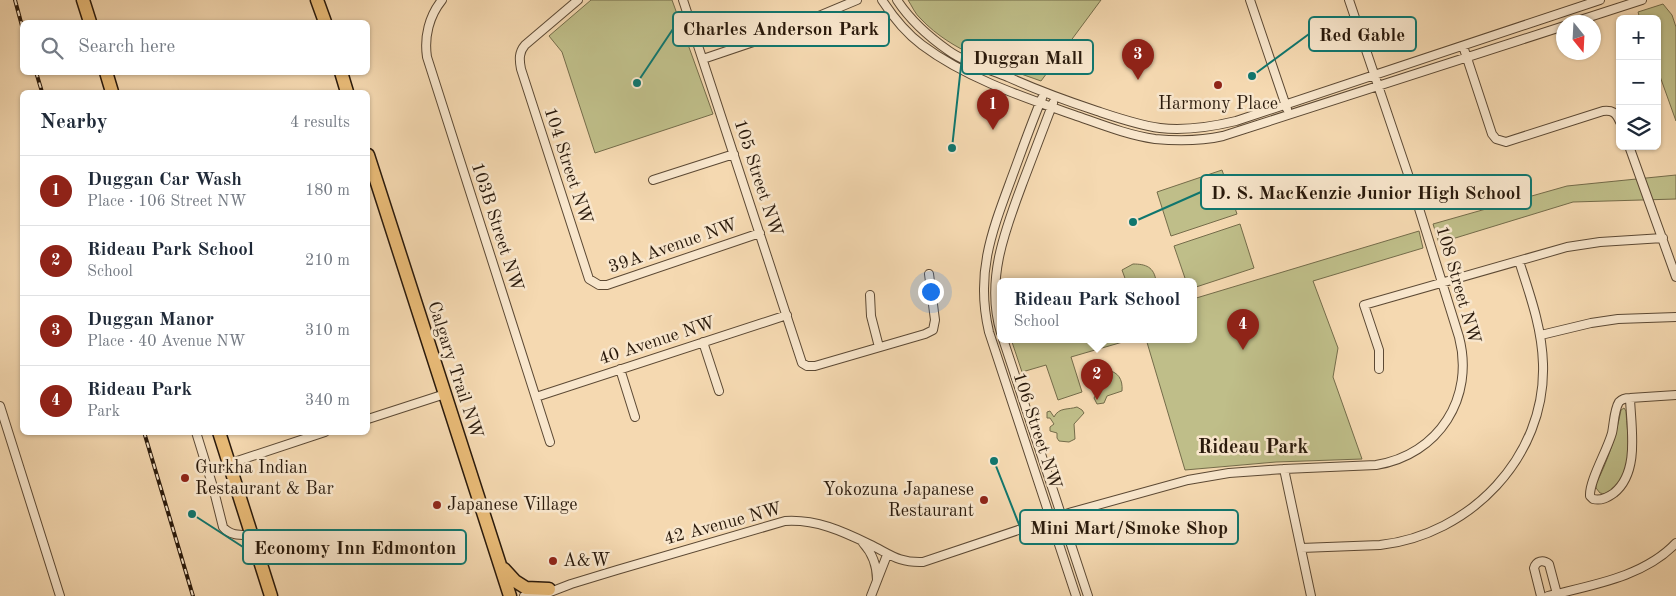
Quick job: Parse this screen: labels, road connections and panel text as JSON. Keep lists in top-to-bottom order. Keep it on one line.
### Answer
{"streets":{"highway":["Calgary Trail NW"],"street":["104 Street NW","105 Street NW","103B Street NW","39A Avenue NW","108 Street NW","40 Avenue NW","106 Street NW","42 Avenue NW"]},"crossings":[["104 Street NW","39A Avenue NW"],["105 Street NW","39A Avenue NW"],["105 Street NW","40 Avenue NW"],["103B Street NW","40 Avenue NW"],["108 Street NW","42 Avenue NW"],["106 Street NW","42 Avenue NW"]],"districts":["Rideau Park"],"places":["Red Gable","Charles Anderson Park","Harmony Place","Duggan Mall","D. S. MacKenzie Junior High School","Mini Mart/Smoke Shop","Gurkha Indian Restaurant & Bar","Yokozuna Japanese Restaurant","Japanese Village","Economy Inn Edmonton","A&W"],"north":"bottom","page":{"map_buttons":["+","−"],"search":"Search here","pins":["3","1","4","2"],"heading":["Nearby","4 results"],"list":[{"mark":"1","name":"Duggan Car Wash","note":"Place · 106 Street NW","value":"180 m"},{"mark":"2","name":"Rideau Park School","note":"School","value":"210 m"},{"mark":"3","name":"Duggan Manor","note":"Place · 40 Avenue NW","value":"310 m"},{"mark":"4","name":"Rideau Park","note":"Park","value":"340 m"}],"popup":["Rideau Park School","School"]}}
